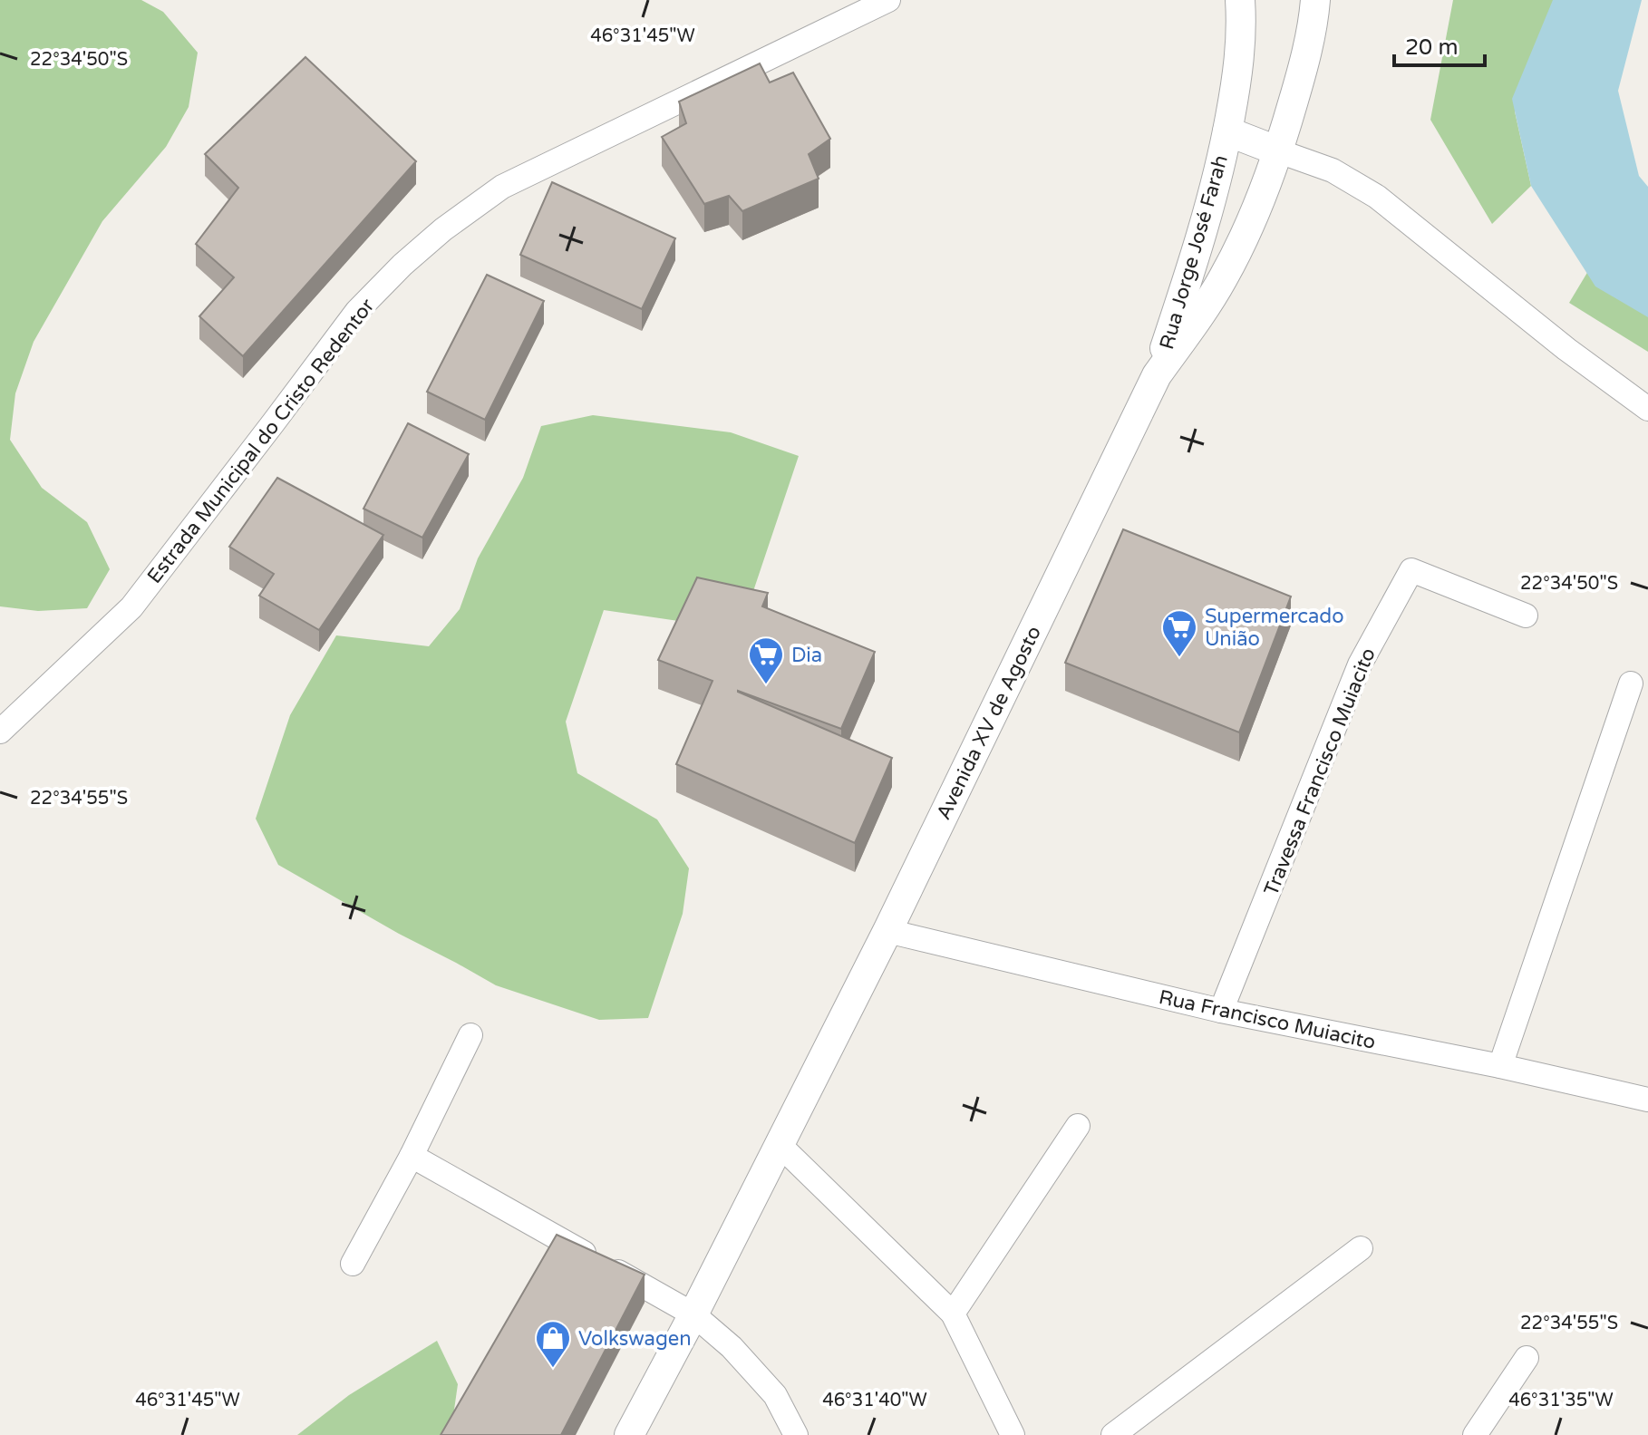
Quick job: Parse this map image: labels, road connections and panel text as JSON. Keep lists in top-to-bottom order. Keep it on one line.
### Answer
{"streets":{"street":["Rua Jorge José Farah","Estrada Municipal do Cristo Redentor","Avenida XV de Agosto","Travessa Francisco Muiacito","Rua Francisco Muiacito"]},"crossings":[["Rua Jorge José Farah","Avenida XV de Agosto"],["Avenida XV de Agosto","Rua Francisco Muiacito"],["Travessa Francisco Muiacito","Rua Francisco Muiacito"]],"places":{"supermarket":["Supermercado União","Dia"],"shop":["Volkswagen"]},"scale_bar":"20 m","coordinates":["46°31'45\"W","22°34'50\"S","22°34'55\"S","46°31'40\"W","46°31'35\"W"]}
